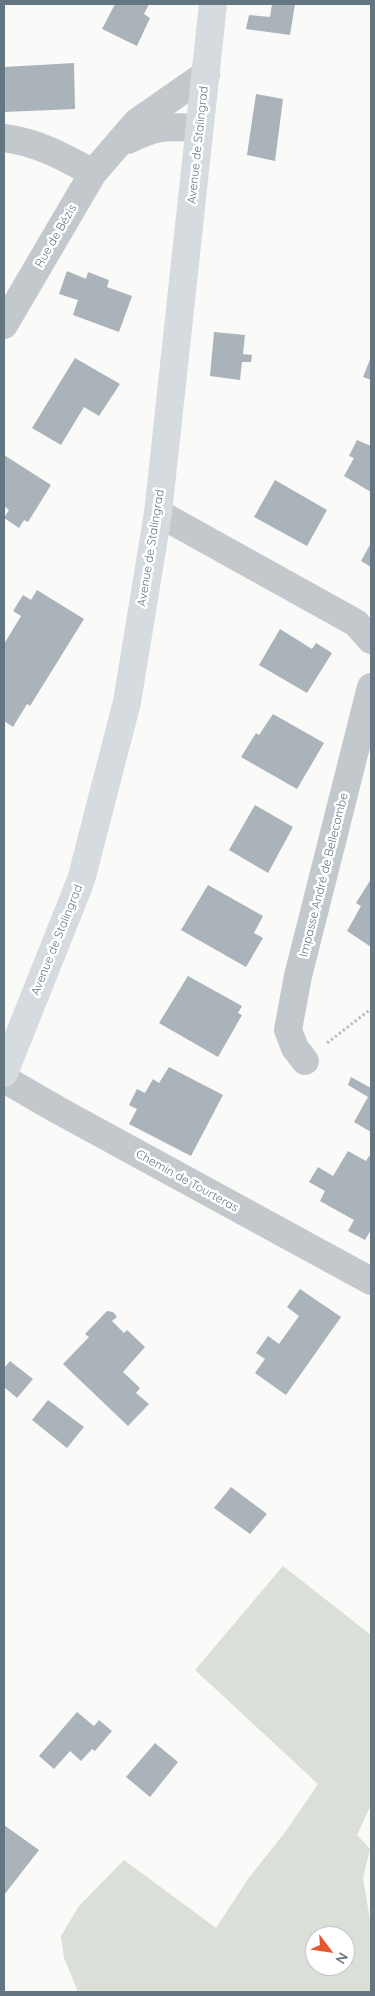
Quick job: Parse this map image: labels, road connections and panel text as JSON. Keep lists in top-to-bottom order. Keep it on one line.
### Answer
{"streets":{"main road":["Avenue de Stalingrad"],"street":["Rue de Bézis","Impasse André de Bellecombe","Chemin de Tourteras"]},"crossings":[["Avenue de Stalingrad","Rue de Bézis"]],"north":"bottom right"}
